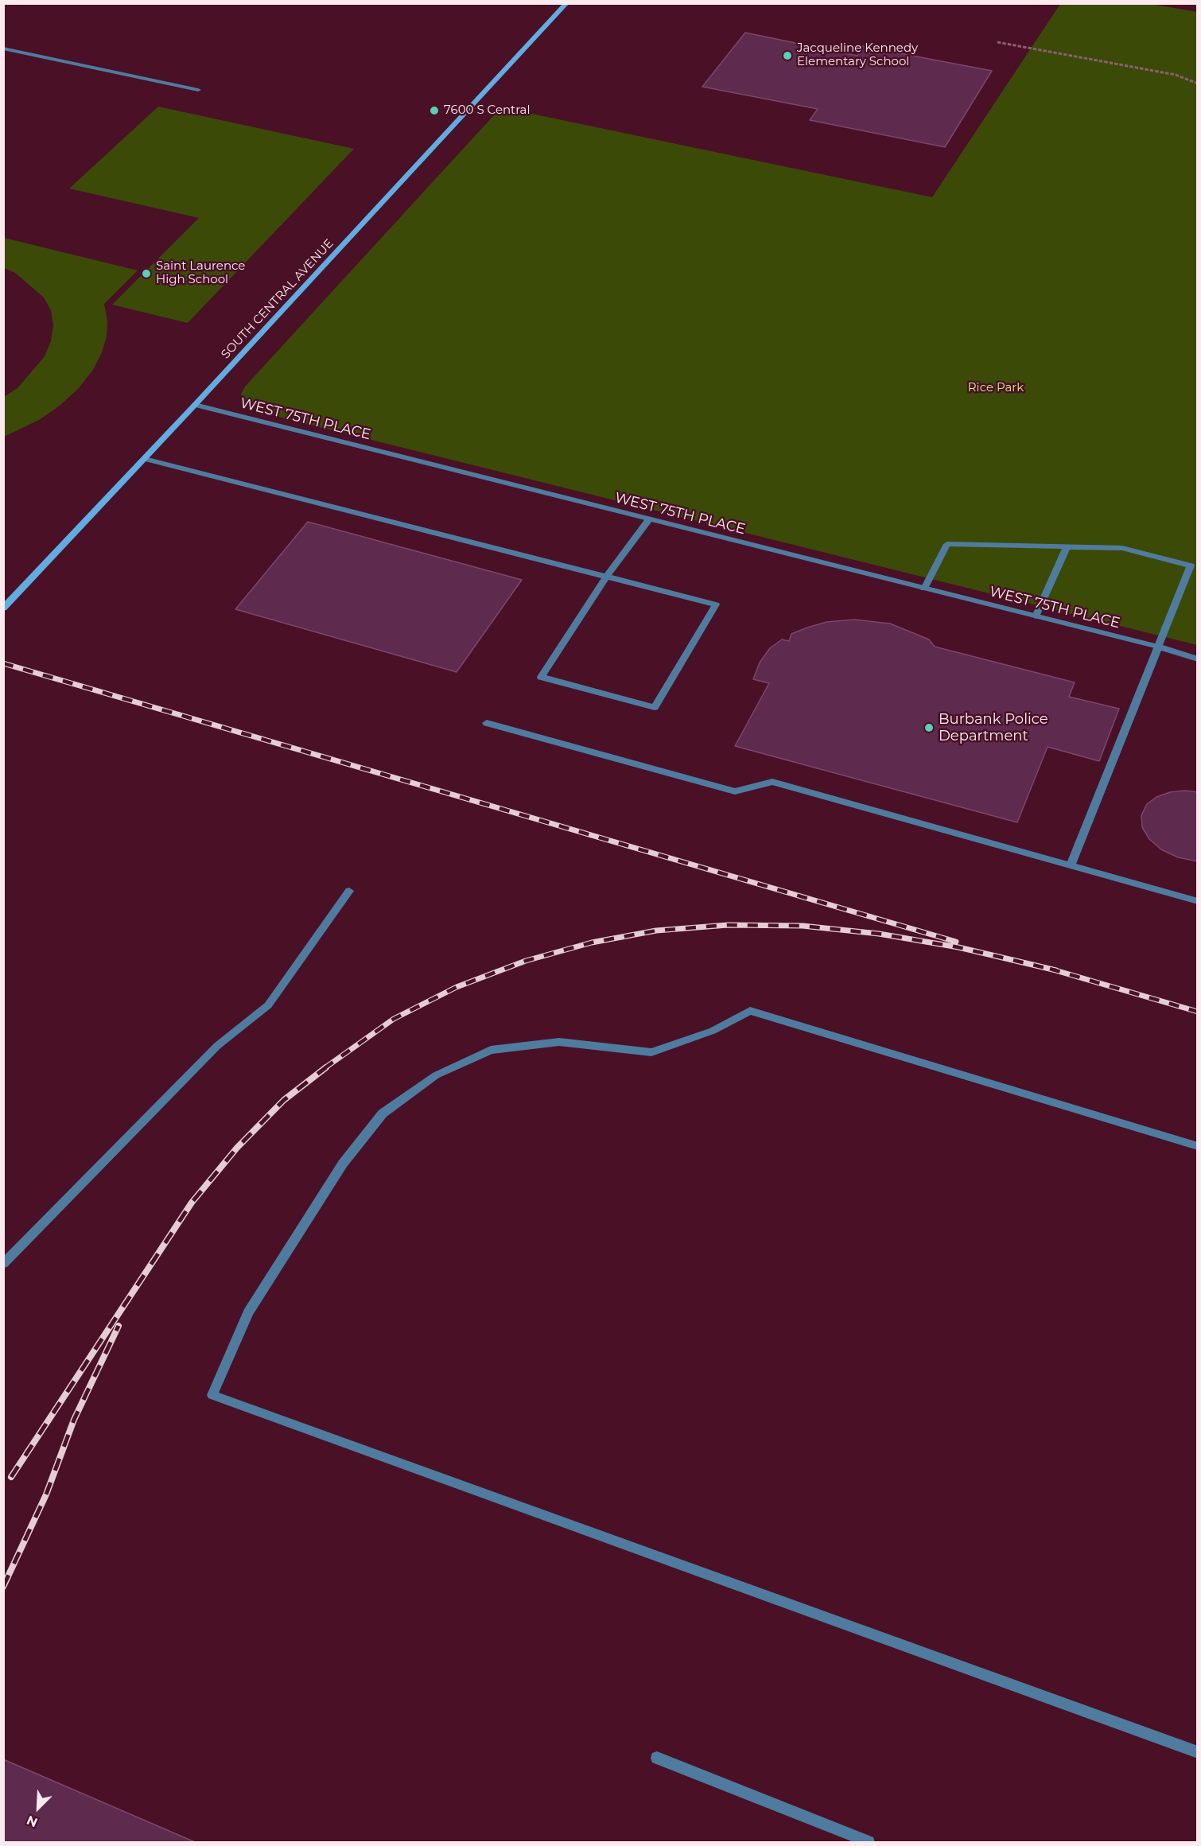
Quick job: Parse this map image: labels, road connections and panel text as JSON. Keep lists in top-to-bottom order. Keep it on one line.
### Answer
{"streets":{"street":["SOUTH CENTRAL AVENUE","WEST 75TH PLACE"]},"crossings":[["SOUTH CENTRAL AVENUE","WEST 75TH PLACE"]],"parks":["Rice Park"],"places":["Jacqueline Kennedy Elementary School","7600 S Central","Saint Laurence High School","Burbank Police Department"],"north":"bottom left"}
